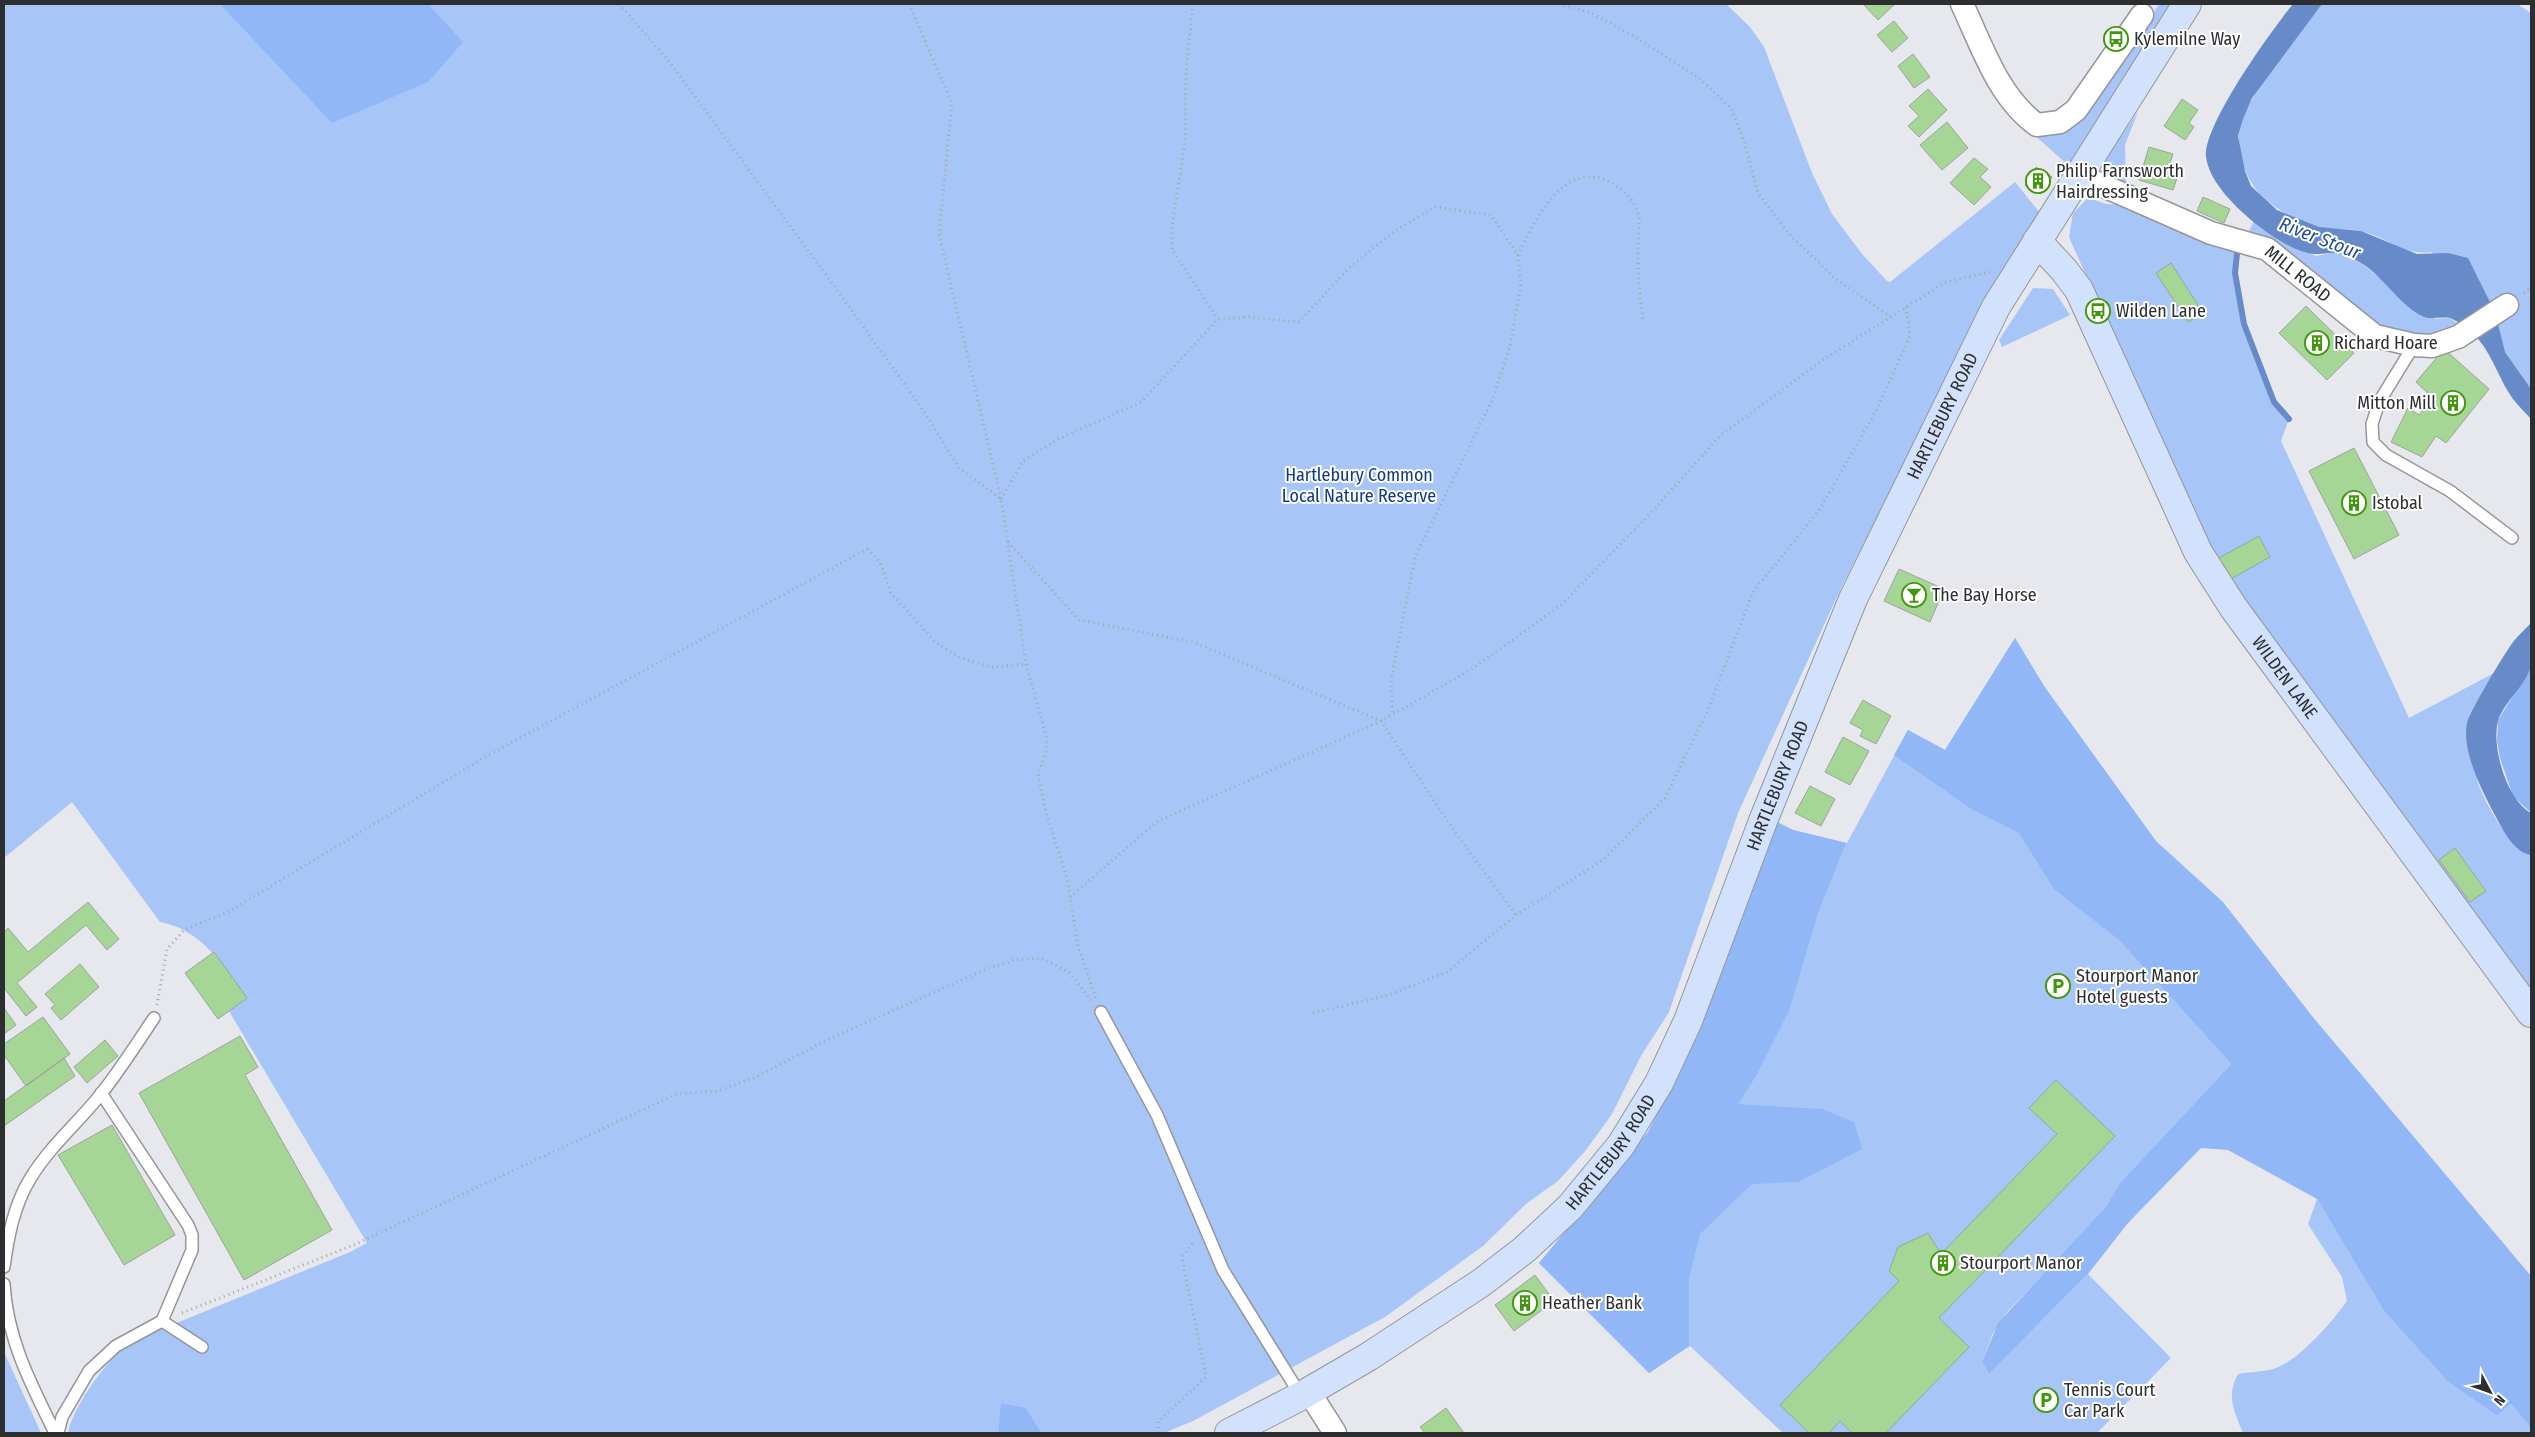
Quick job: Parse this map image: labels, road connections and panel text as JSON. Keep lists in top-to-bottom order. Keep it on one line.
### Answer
{"streets":{"main road":["HARTLEBURY ROAD","WILDEN LANE"],"street":["MILL ROAD"]},"crossings":[["MILL ROAD","HARTLEBURY ROAD"],["HARTLEBURY ROAD","WILDEN LANE"]],"water":["River Stour"],"parks":["Hartlebury Common Local Nature Reserve"],"places":{"bus stop":["Kylemilne Way","Wilden Lane"],"building":["Philip Farnsworth Hairdressing","Richard Hoare","Mitton Mill","Istobal","Stourport Manor","Heather Bank"],"bar":["The Bay Horse"],"parking":["Stourport Manor Hotel guests","Tennis Court Car Park"]},"north":"bottom right"}
